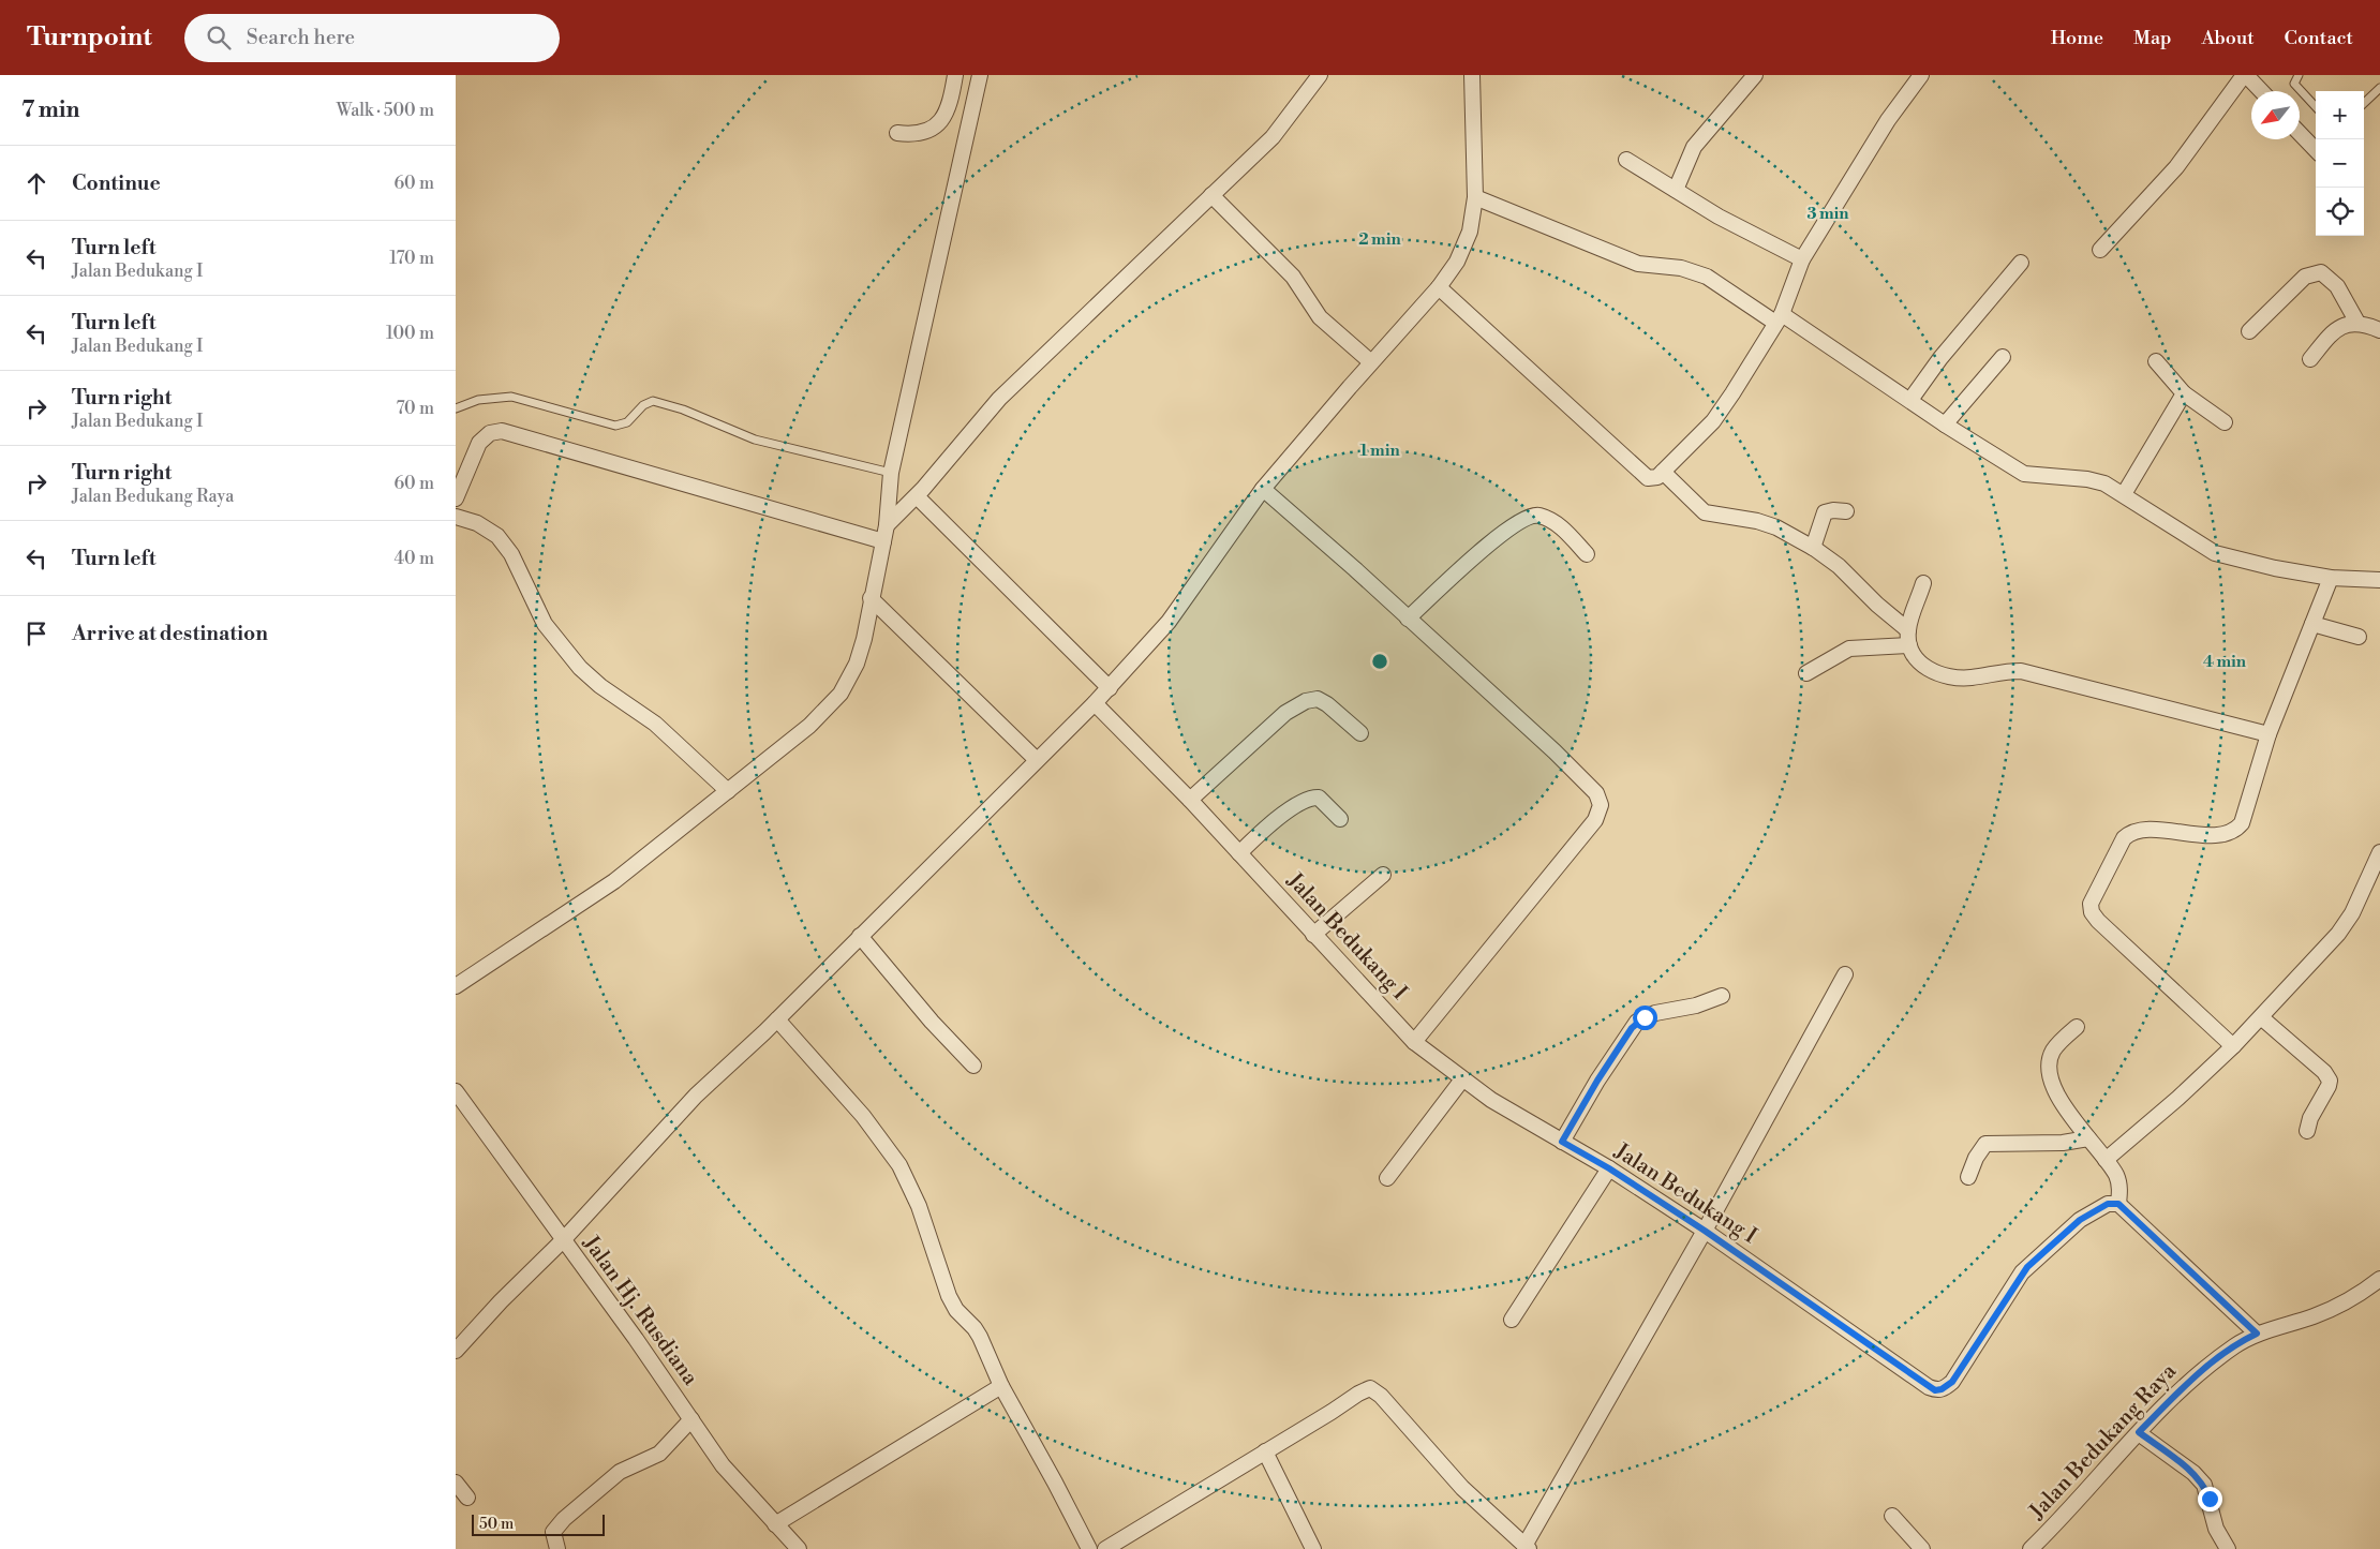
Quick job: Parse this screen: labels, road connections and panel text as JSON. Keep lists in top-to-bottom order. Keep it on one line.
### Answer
{"streets":{"street":["Jalan Bedukang I","Jalan Hj. Rusdiana","Jalan Bedukang Raya"]},"scale_bar":"50 m","north":"bottom left","page":{"header":"Turnpoint","search":"Search here","nav":["Home","Map","About","Contact"],"heading":["7 min","Walk · 500 m"],"map_buttons":["+","−"],"list":[["Continue","60 m"],["Turn left","Jalan Bedukang I","170 m"],["Turn left","Jalan Bedukang I","100 m"],["Turn right","Jalan Bedukang I","70 m"],["Turn right","Jalan Bedukang Raya","60 m"],["Turn left","40 m"],"Arrive at destination"],"scale":"50 m"},"rings":["3 min","2 min","1 min","4 min"]}
